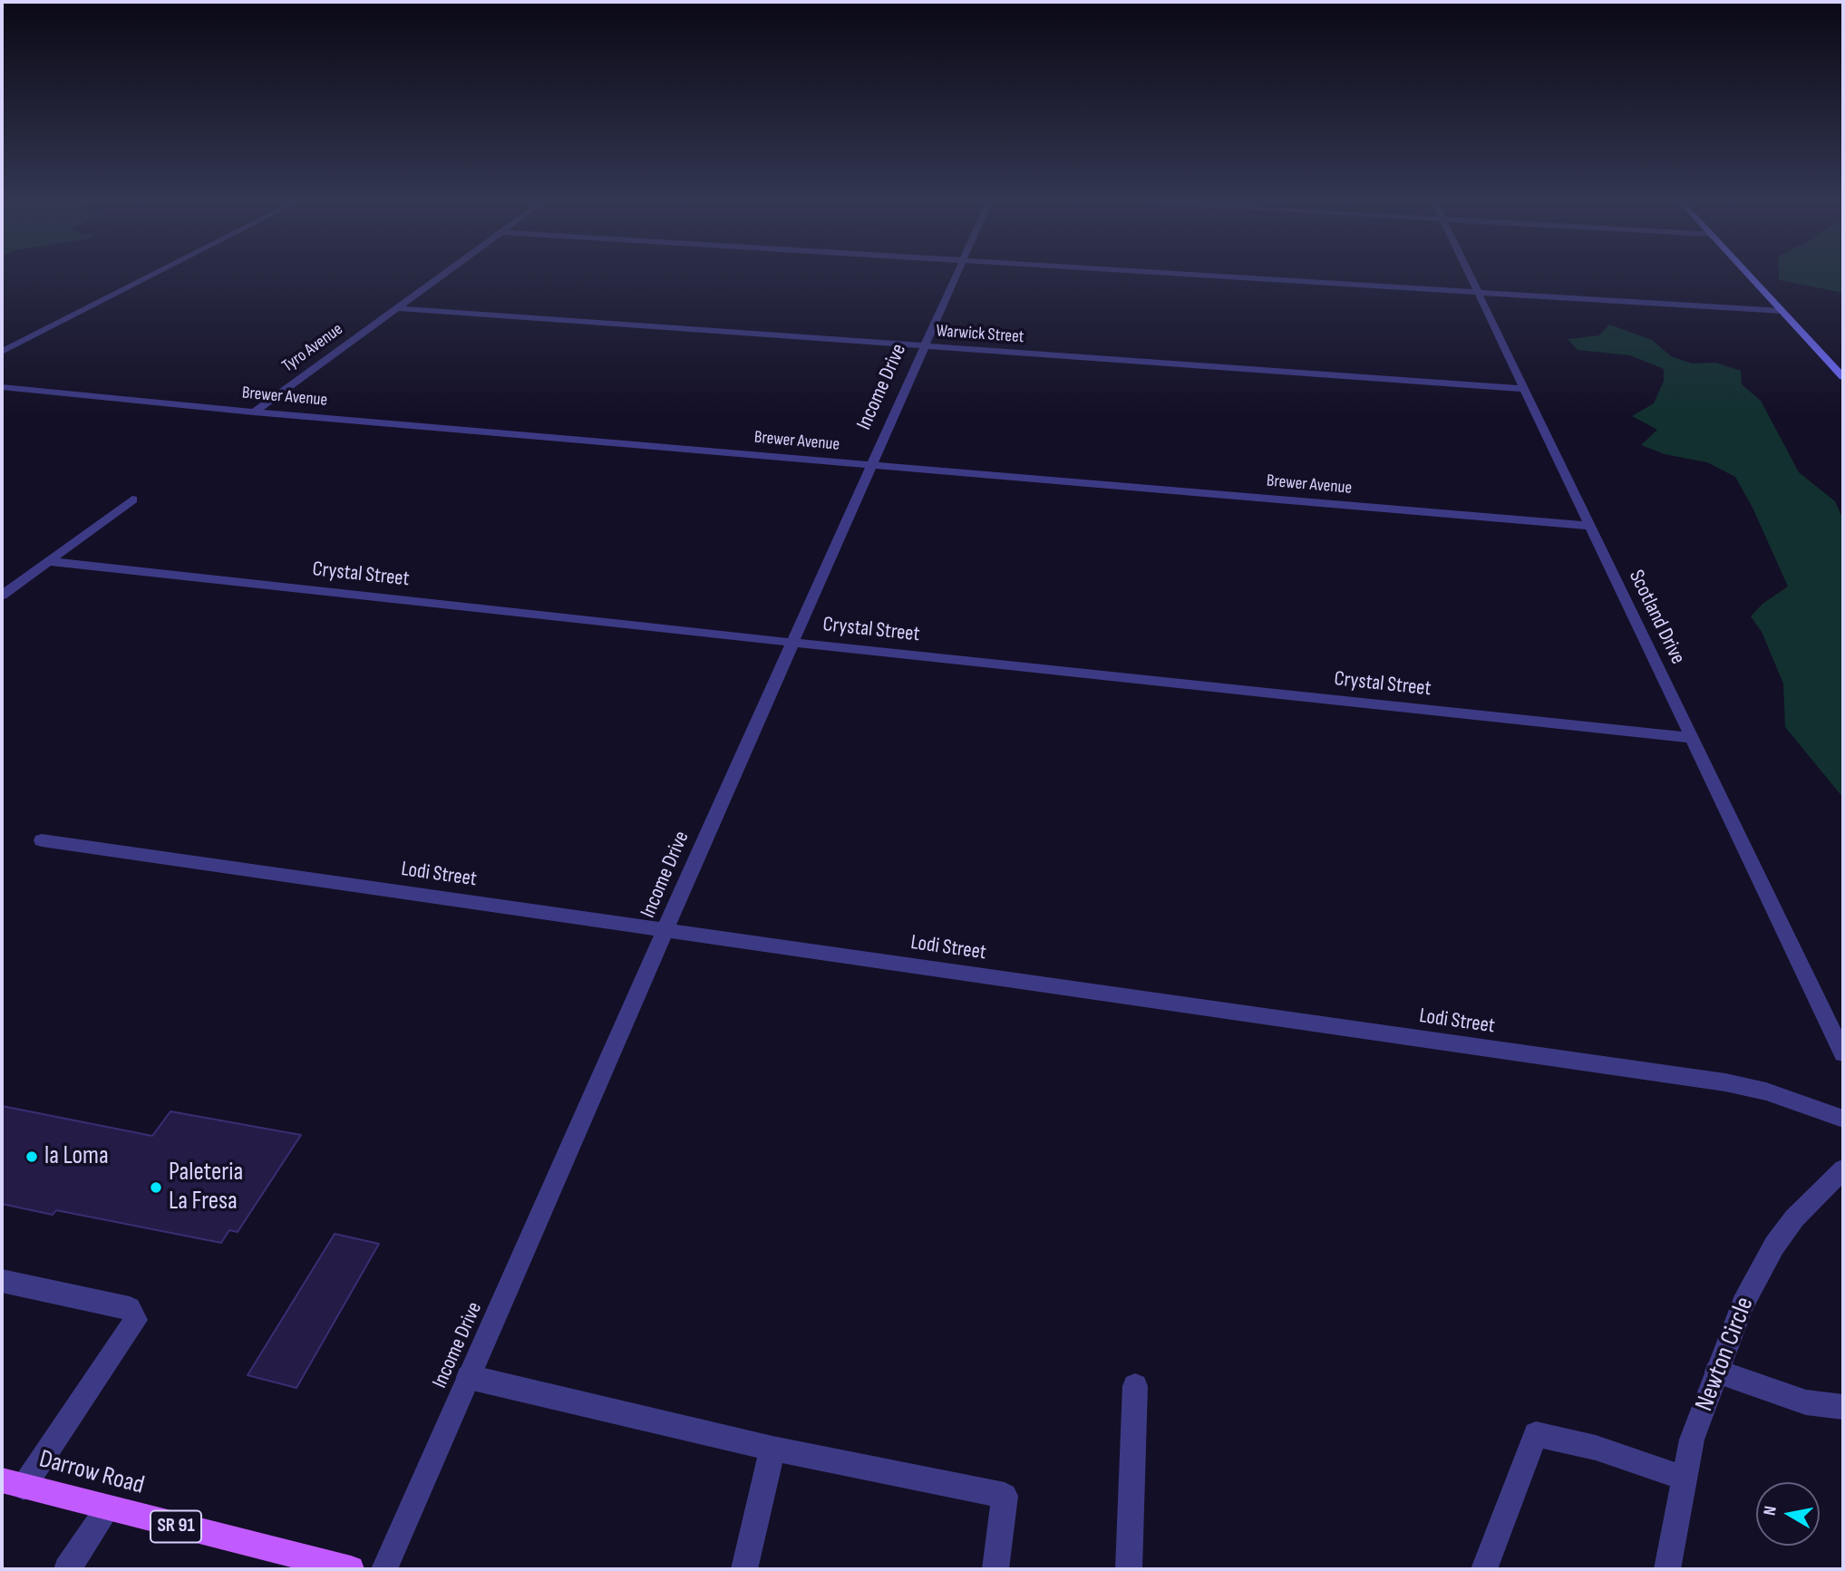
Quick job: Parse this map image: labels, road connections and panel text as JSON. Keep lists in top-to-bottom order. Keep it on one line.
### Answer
{"streets":{"main road":["Darrow Road","SR 91"],"street":["Warwick Street","Tyro Avenue","Income Drive","Brewer Avenue","Crystal Street","Scotland Drive","Lodi Street","Newton Circle"]},"crossings":[["Warwick Street","Tyro Avenue"],["Warwick Street","Income Drive"],["Warwick Street","Scotland Drive"],["Tyro Avenue","Brewer Avenue"],["Income Drive","Brewer Avenue"],["Income Drive","Crystal Street"],["Income Drive","Lodi Street"],["Brewer Avenue","Scotland Drive"],["Crystal Street","Scotland Drive"]],"places":["la Loma","Paleteria La Fresa"],"north":"left"}
